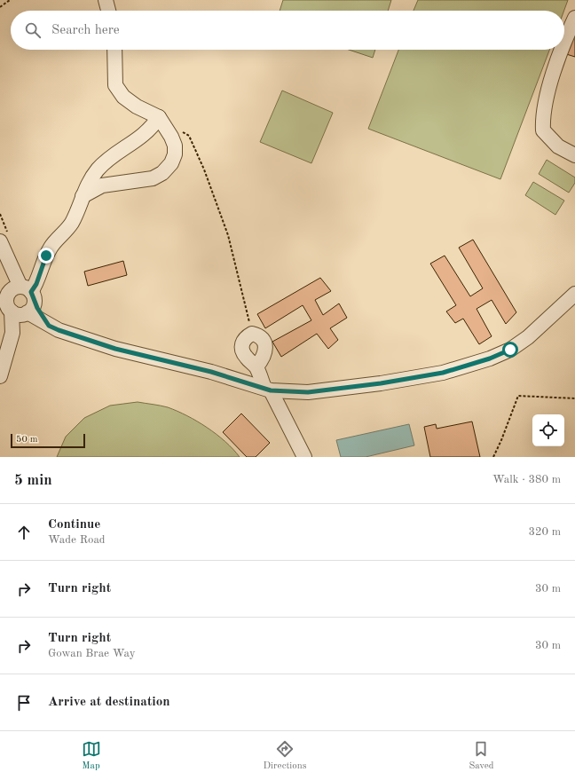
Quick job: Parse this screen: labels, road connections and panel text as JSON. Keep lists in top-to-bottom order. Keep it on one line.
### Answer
{"scale_bar":"50 m","page":{"search":"Search here","scale":"50 m","heading":["5 min","Walk · 380 m"],"list":[["Continue","Wade Road","320 m"],["Turn right","30 m"],["Turn right","Gowan Brae Way","30 m"],"Arrive at destination"],"nav":["Map","Directions","Saved"]}}
